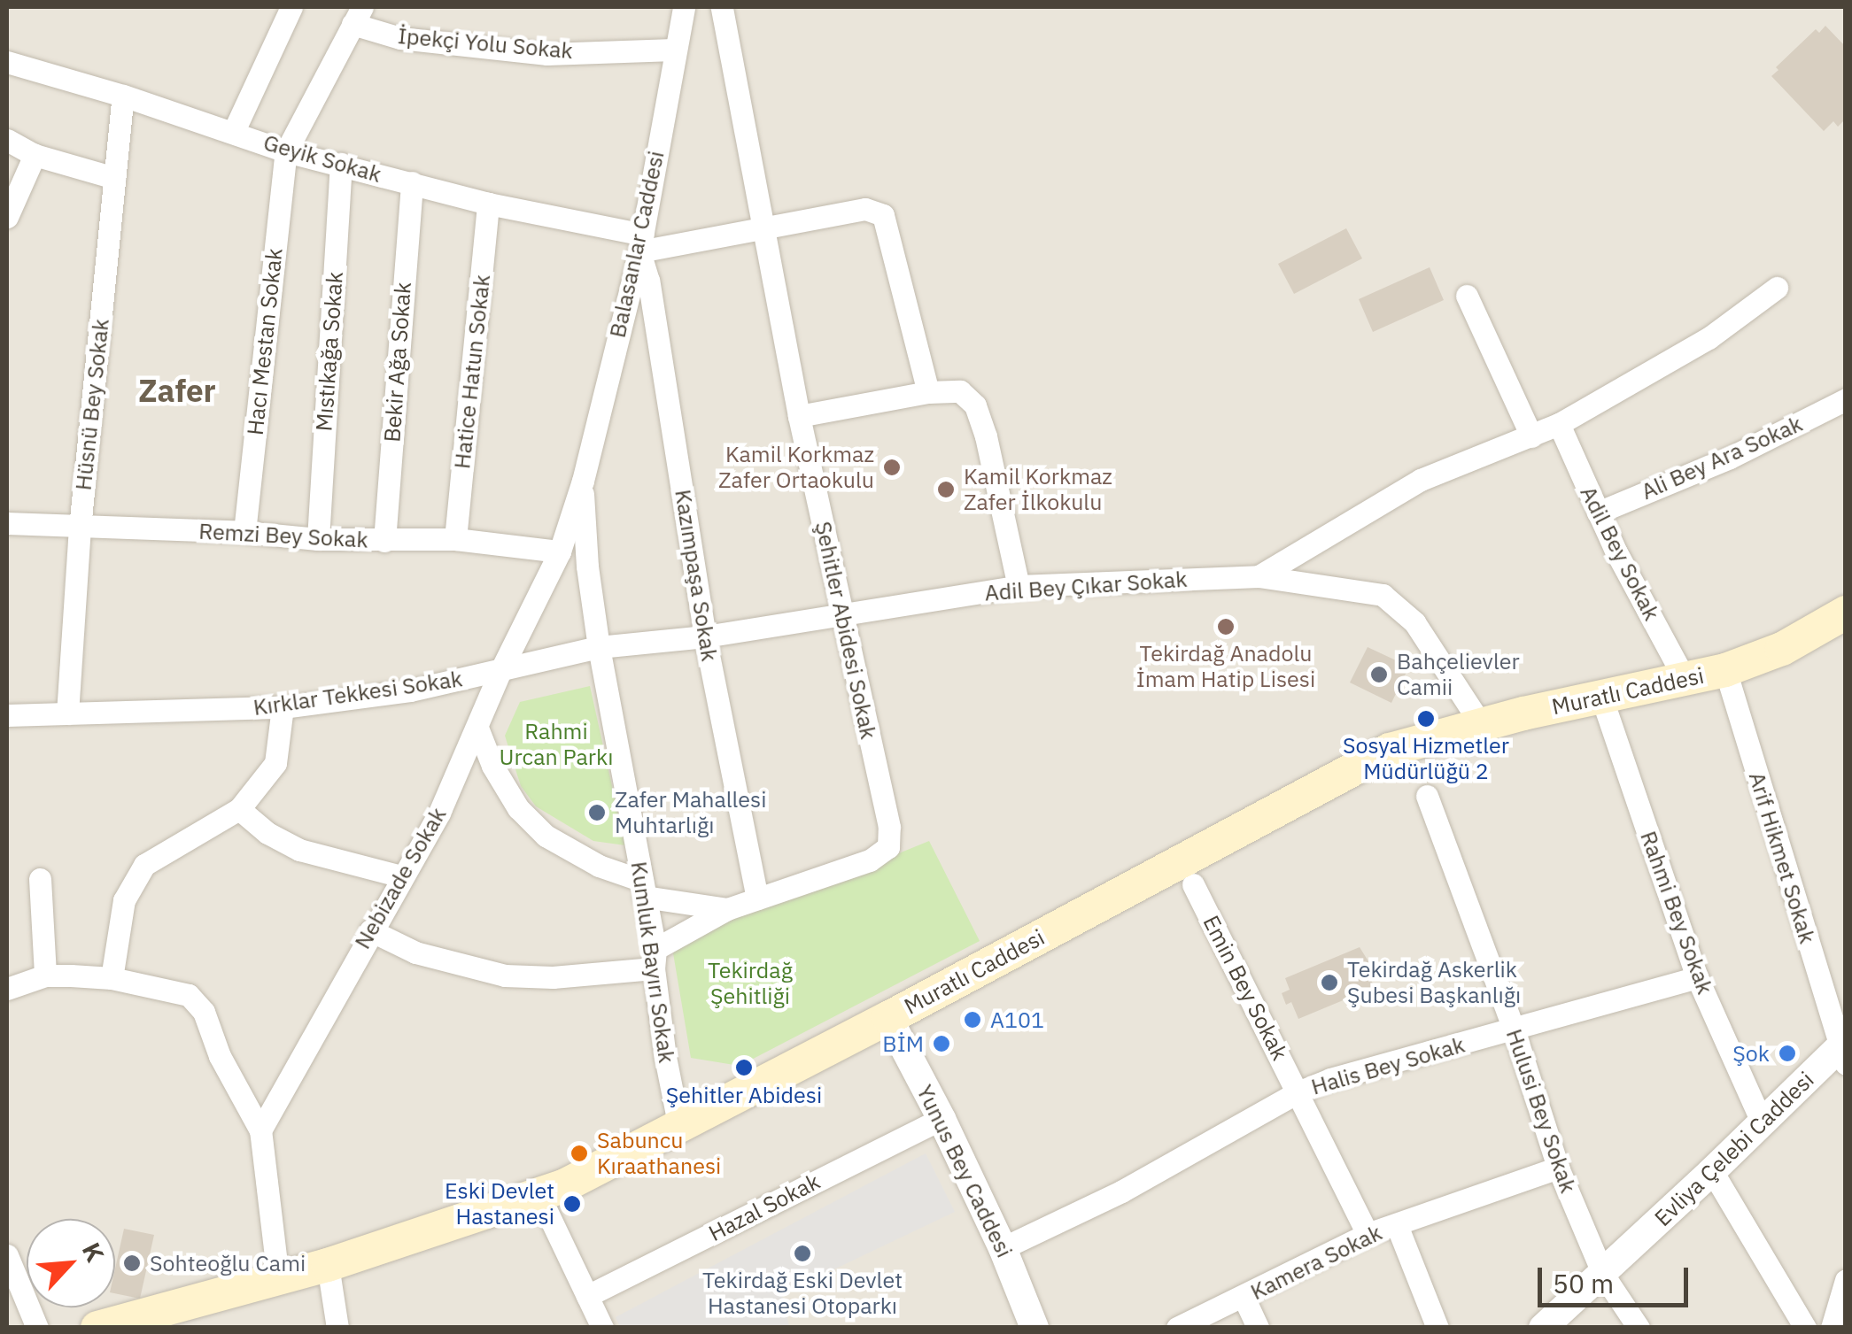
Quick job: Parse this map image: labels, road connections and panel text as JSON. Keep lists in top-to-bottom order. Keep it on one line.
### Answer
{"streets":{"main road":["Muratlı Caddesi"],"street":["İpekçi Yolu Sokak","Geyik Sokak","Balasanlar Caddesi","Hacı Mestan Sokak","Mıstıkağa Sokak","Bekir Ağa Sokak","Hatice Hatun Sokak","Hüsnü Bey Sokak","Ali Bey Ara Sokak","Remzi Bey Sokak","Adil Bey Sokak","Kazımpaşa Sokak","Adil Bey Çıkar Sokak","Şehitler Abidesi Sokak","Kırklar Tekkesi Sokak","Arif Hikmet Sokak","Nebizade Sokak","Rahmi Bey Sokak","Kumluk Bayırı Sokak","Emin Bey Sokak","Halis Bey Sokak","Hulusi Bey Sokak","Evliya Çelebi Caddesi","Yunus Bey Caddesi","Hazal Sokak","Kamera Sokak"]},"crossings":[["İpekçi Yolu Sokak","Balasanlar Caddesi"],["Geyik Sokak","Balasanlar Caddesi"],["Geyik Sokak","Hacı Mestan Sokak"],["Geyik Sokak","Mıstıkağa Sokak"],["Geyik Sokak","Bekir Ağa Sokak"],["Geyik Sokak","Hatice Hatun Sokak"],["Geyik Sokak","Hüsnü Bey Sokak"],["Geyik Sokak","Kazımpaşa Sokak"],["Balasanlar Caddesi","Kazımpaşa Sokak"],["Balasanlar Caddesi","Nebizade Sokak"],["Balasanlar Caddesi","Kumluk Bayırı Sokak"],["Hacı Mestan Sokak","Remzi Bey Sokak"],["Mıstıkağa Sokak","Remzi Bey Sokak"],["Bekir Ağa Sokak","Remzi Bey Sokak"],["Hatice Hatun Sokak","Remzi Bey Sokak"],["Hüsnü Bey Sokak","Remzi Bey Sokak"],["Hüsnü Bey Sokak","Kırklar Tekkesi Sokak"],["Ali Bey Ara Sokak","Adil Bey Sokak"],["Remzi Bey Sokak","Nebizade Sokak"],["Adil Bey Sokak","Adil Bey Çıkar Sokak"],["Adil Bey Sokak","Muratlı Caddesi"],["Kazımpaşa Sokak","Adil Bey Çıkar Sokak"],["Kazımpaşa Sokak","Şehitler Abidesi Sokak"],["Adil Bey Çıkar Sokak","Şehitler Abidesi Sokak"],["Adil Bey Çıkar Sokak","Muratlı Caddesi"],["Adil Bey Çıkar Sokak","Kırklar Tekkesi Sokak"],["Adil Bey Çıkar Sokak","Kumluk Bayırı Sokak"],["Şehitler Abidesi Sokak","Kumluk Bayırı Sokak"],["Muratlı Caddesi","Arif Hikmet Sokak"],["Muratlı Caddesi","Rahmi Bey Sokak"],["Muratlı Caddesi","Kumluk Bayırı Sokak"],["Muratlı Caddesi","Yunus Bey Caddesi"],["Kırklar Tekkesi Sokak","Nebizade Sokak"],["Kırklar Tekkesi Sokak","Kumluk Bayırı Sokak"],["Arif Hikmet Sokak","Evliya Çelebi Caddesi"],["Nebizade Sokak","Kumluk Bayırı Sokak"],["Rahmi Bey Sokak","Halis Bey Sokak"],["Rahmi Bey Sokak","Evliya Çelebi Caddesi"],["Emin Bey Sokak","Halis Bey Sokak"],["Emin Bey Sokak","Kamera Sokak"],["Halis Bey Sokak","Hulusi Bey Sokak"],["Halis Bey Sokak","Yunus Bey Caddesi"],["Hulusi Bey Sokak","Evliya Çelebi Caddesi"],["Hulusi Bey Sokak","Kamera Sokak"],["Yunus Bey Caddesi","Hazal Sokak"]],"districts":["Zafer"],"parks":["Rahmi Urcan Parkı","Tekirdağ Şehitliği"],"places":["Kamil Korkmaz Zafer Ortaokulu","Kamil Korkmaz Zafer İlkokulu","Tekirdağ Anadolu İmam Hatip Lisesi","Bahçelievler Camii","Sosyal Hizmetler Müdürlüğü 2","Zafer Mahallesi Muhtarlığı","Tekirdağ Askerlik Şubesi Başkanlığı","A101","BİM","Şok","Şehitler Abidesi","Sabuncu Kıraathanesi","Eski Devlet Hastanesi","Tekirdağ Eski Devlet Hastanesi Otoparkı","Sohteoğlu Cami"],"scale_bar":"50 m","north":"top right"}
